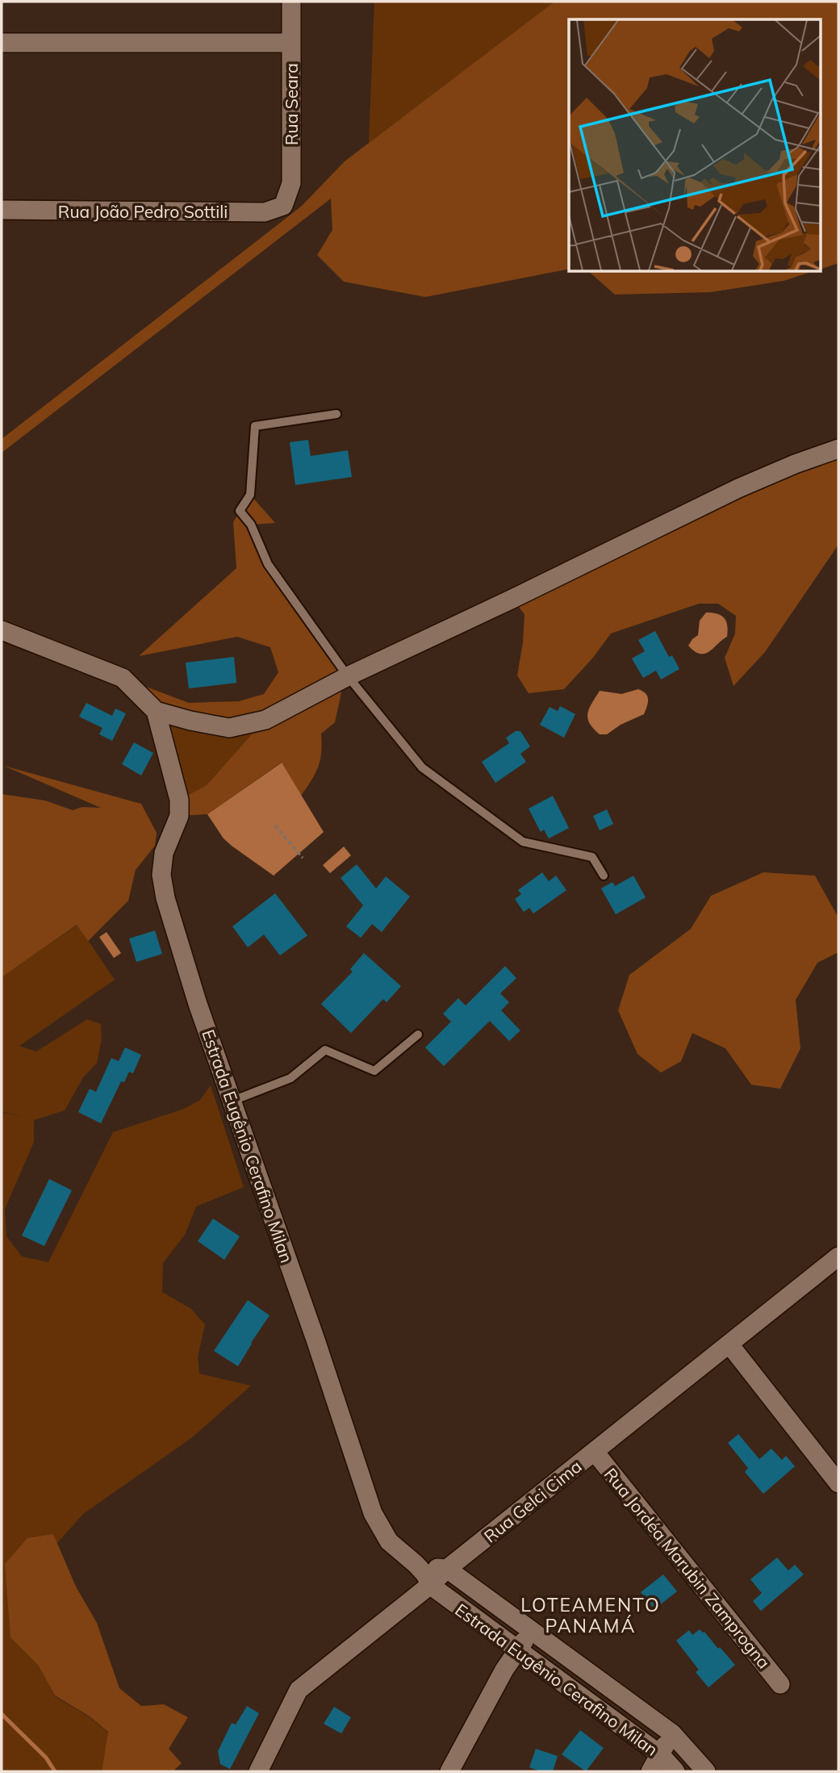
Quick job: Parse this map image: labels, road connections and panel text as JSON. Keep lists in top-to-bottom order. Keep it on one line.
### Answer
{"streets":{"street":["Rua Seara","Rua João Pedro Sottili","Estrada Eugênio Cerafino Milan","Rua Gelci Cima","Rua Jordéa Marubin Zamprogna"]},"crossings":[["Rua Seara","Rua João Pedro Sottili"],["Estrada Eugênio Cerafino Milan","Rua Gelci Cima"],["Rua Gelci Cima","Rua Jordéa Marubin Zamprogna"]],"districts":["LOTEAMENTO PANAMÁ"]}
